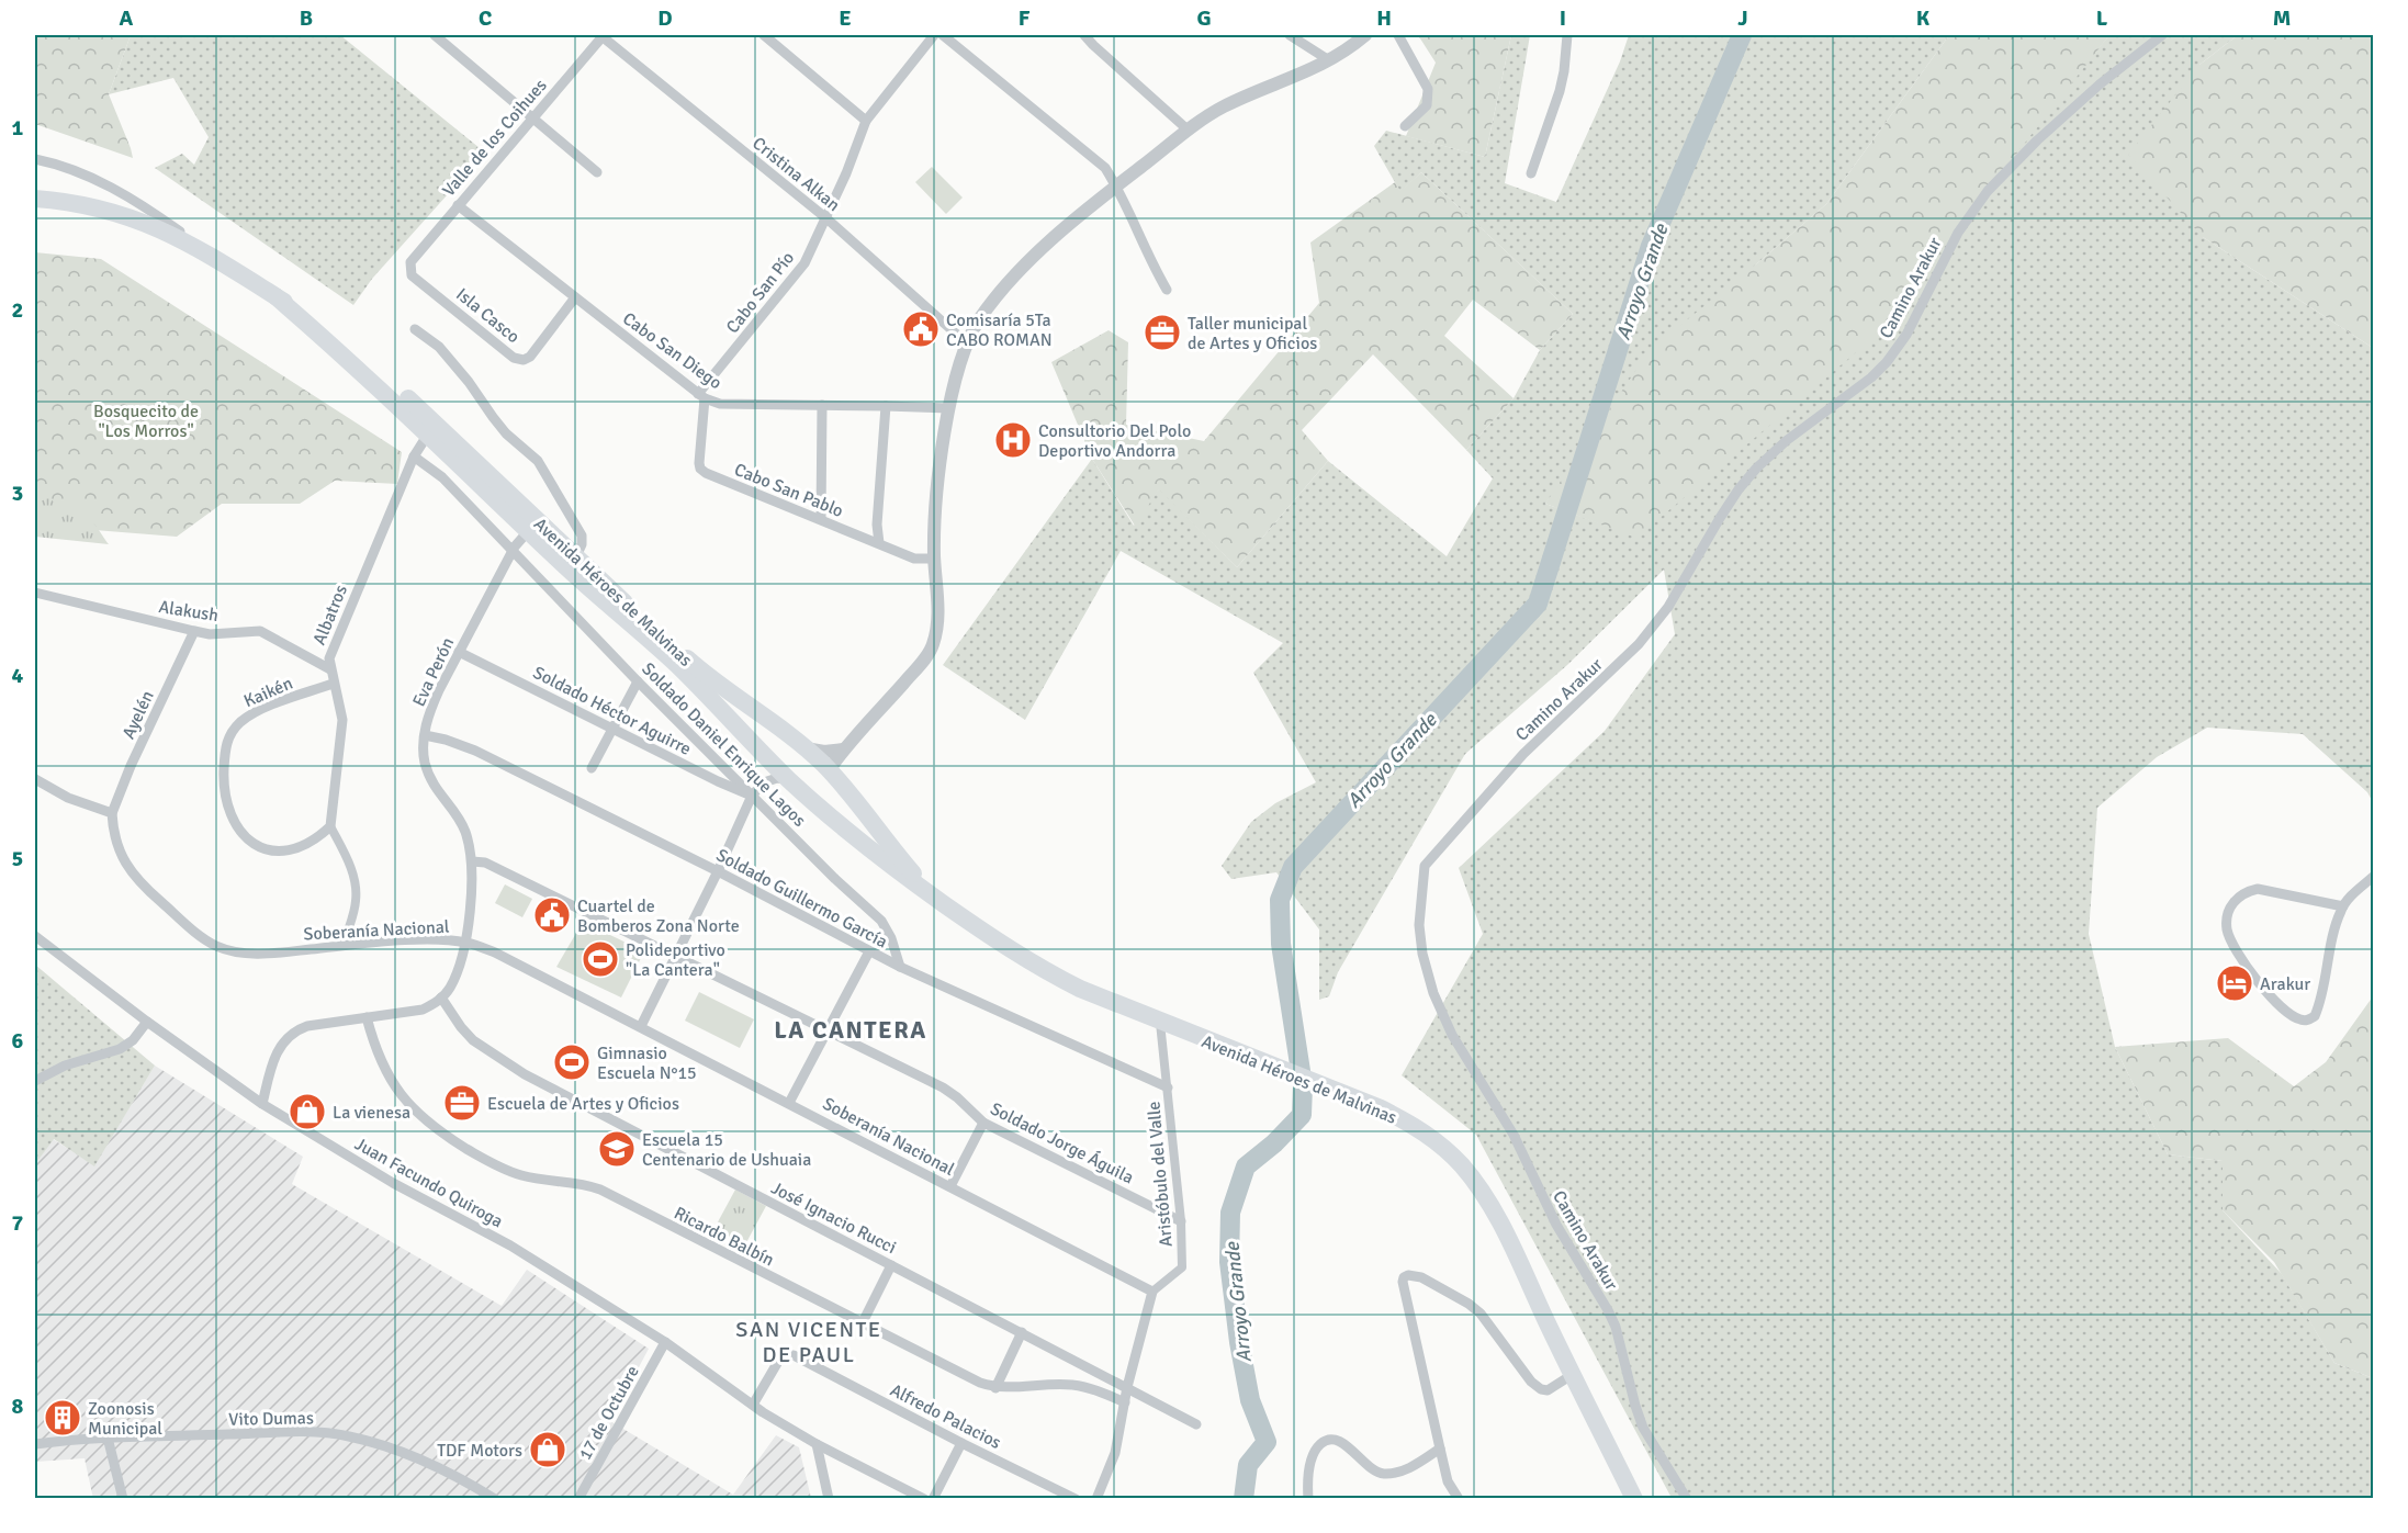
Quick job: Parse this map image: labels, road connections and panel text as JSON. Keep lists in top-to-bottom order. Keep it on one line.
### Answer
{"streets":{"highway":["Avenida Héroes de Malvinas"],"street":["Valle de los Coihues","Cristina Alkan","Camino Arakur","Cabo San Pío","Isla Casco","Cabo San Diego","Cabo San Pablo","Alakush","Albatros","Eva Perón","Kaikén","Soldado Héctor Aguirre","Ayelén","Soldado Daniel Enrique Lagos","Soldado Guillermo García","Soberanía Nacional","Soldado Jorge Águila","Aristóbulo del Valle","Juan Facundo Quiroga","José Ignacio Rucci","Ricardo Balbín","17 de Octubre","Alfredo Palacios","Vito Dumas"]},"crossings":[["Valle de los Coihues","Cristina Alkan"],["Valle de los Coihues","Isla Casco"],["Valle de los Coihues","Cabo San Diego"],["Cristina Alkan","Cabo San Pío"],["Cabo San Pío","Cabo San Diego"],["Cabo San Pío","Cabo San Pablo"],["Isla Casco","Cabo San Diego"],["Cabo San Diego","Cabo San Pablo"],["Avenida Héroes de Malvinas","Albatros"],["Avenida Héroes de Malvinas","Eva Perón"],["Avenida Héroes de Malvinas","Aristóbulo del Valle"],["Alakush","Albatros"],["Alakush","Ayelén"],["Albatros","Kaikén"],["Albatros","Soldado Daniel Enrique Lagos"],["Eva Perón","Soldado Héctor Aguirre"],["Eva Perón","Soldado Daniel Enrique Lagos"],["Eva Perón","Soldado Guillermo García"],["Eva Perón","Soberanía Nacional"],["Eva Perón","Soldado Jorge Águila"],["Eva Perón","José Ignacio Rucci"],["Soldado Héctor Aguirre","Soldado Daniel Enrique Lagos"],["Ayelén","Soberanía Nacional"],["Soldado Daniel Enrique Lagos","Soldado Guillermo García"],["Soldado Guillermo García","Aristóbulo del Valle"],["Soberanía Nacional","Aristóbulo del Valle"],["Soldado Jorge Águila","Aristóbulo del Valle"],["Juan Facundo Quiroga","17 de Octubre"],["Juan Facundo Quiroga","Alfredo Palacios"]],"districts":["LA CANTERA","SAN VICENTE DE PAUL"],"water":["Arroyo Grande"],"parks":["Bosquecito de \"Los Morros\""],"places":{"public building":["Comisaría 5Ta CABO ROMAN","Cuartel de Bomberos Zona Norte"],"office":["Taller municipal de Artes y Oficios","Escuela de Artes y Oficios"],"hospital":["Consultorio Del Polo Deportivo Andorra"],"sports":["Polideportivo \"La Cantera\"","Gimnasio Escuela N°15"],"hotel":["Arakur"],"shop":["La vienesa","TDF Motors"],"school or university":["Escuela 15 Centenario de Ushuaia"],"building":["Zoonosis Municipal"]},"grid":{"columns":["A","B","C","D","E","F","G","H","I","J","K","L","M"],"rows":["1","2","3","4","5","6","7","8"]}}
